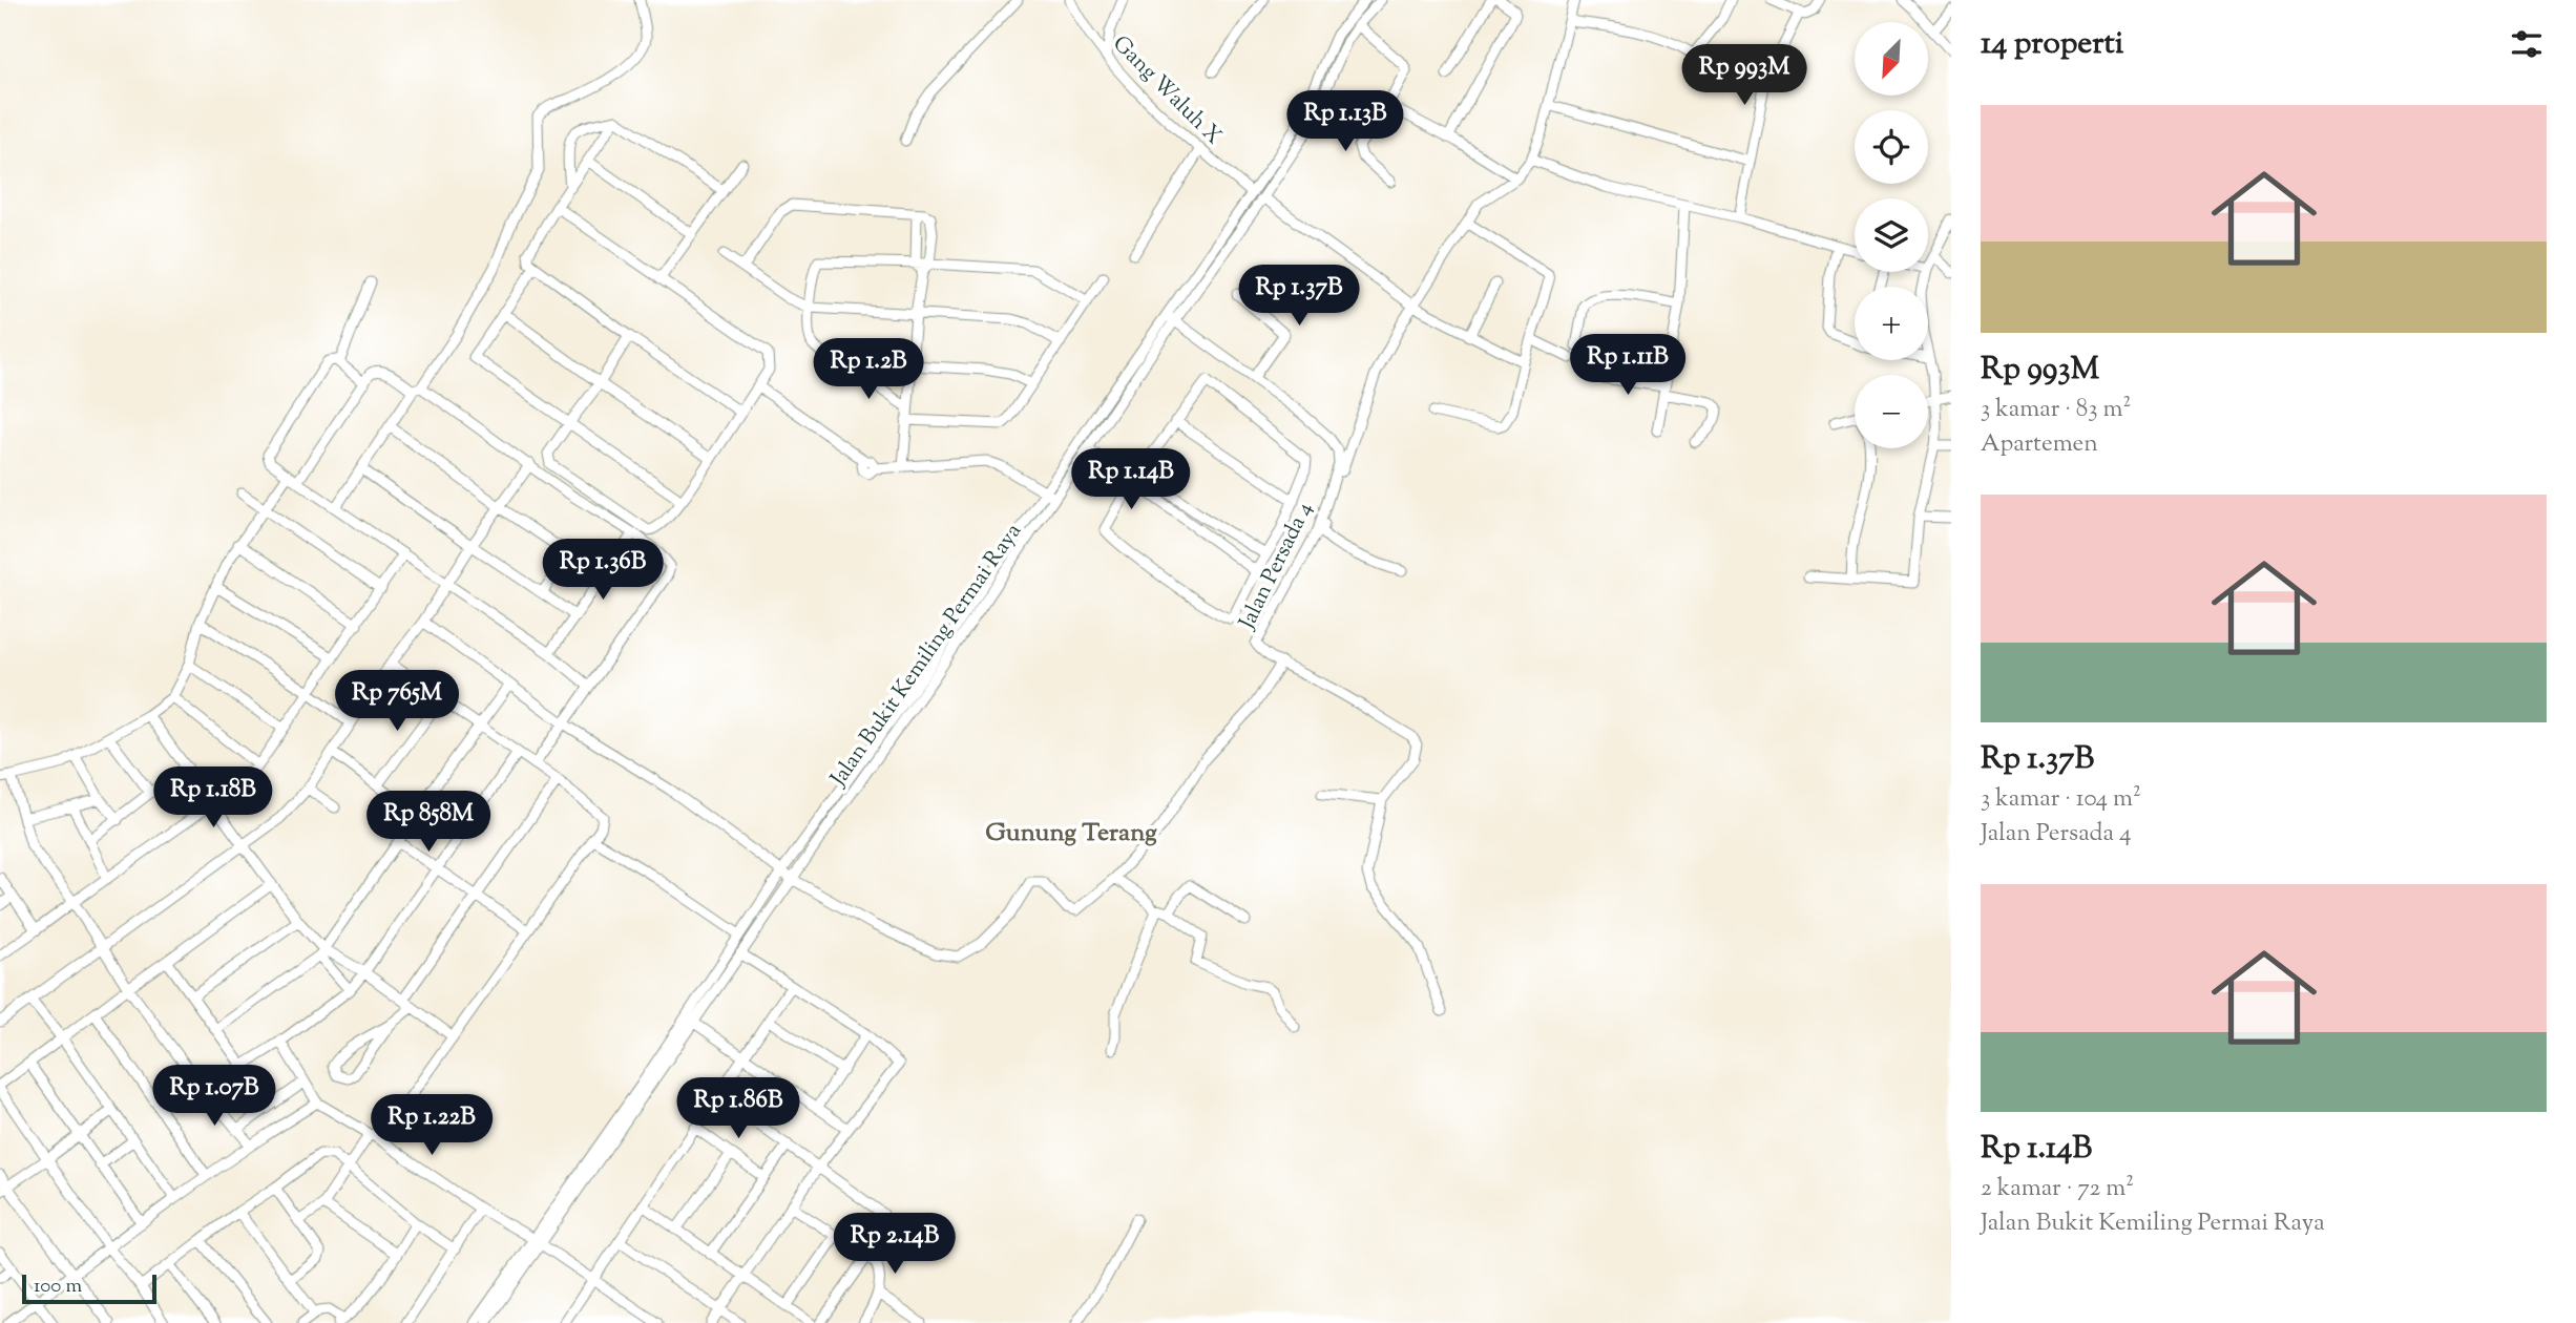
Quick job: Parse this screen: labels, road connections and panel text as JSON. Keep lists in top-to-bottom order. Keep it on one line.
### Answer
{"streets":{"street":["Gang Waluh X","Jalan Persada 4","Jalan Bukit Kemiling Permai Raya"]},"crossings":[["Gang Waluh X","Jalan Bukit Kemiling Permai Raya"],["Jalan Persada 4","Jalan Bukit Kemiling Permai Raya"]],"districts":["Gunung Terang"],"scale_bar":"100 m","north":"bottom left","page":{"heading":"14 properti","map_buttons":["+","−"],"price":["Rp 993M","Rp 1.13B","Rp 1.37B","Rp 1.11B","Rp 1.2B","Rp 1.14B","Rp 1.36B","Rp 765M","Rp 1.18B","Rp 858M","Rp 1.07B","Rp 1.86B","Rp 1.22B","Rp 2.14B"],"list":[{"name":"Rp 993M","note":"3 kamar · 83 m² · Apartemen"},{"name":"Rp 1.37B","note":"3 kamar · 104 m² · Jalan Persada 4"},{"name":"Rp 1.14B","note":"2 kamar · 72 m² · Jalan Bukit Kemiling Permai Raya"}],"scale":"100 m"}}
